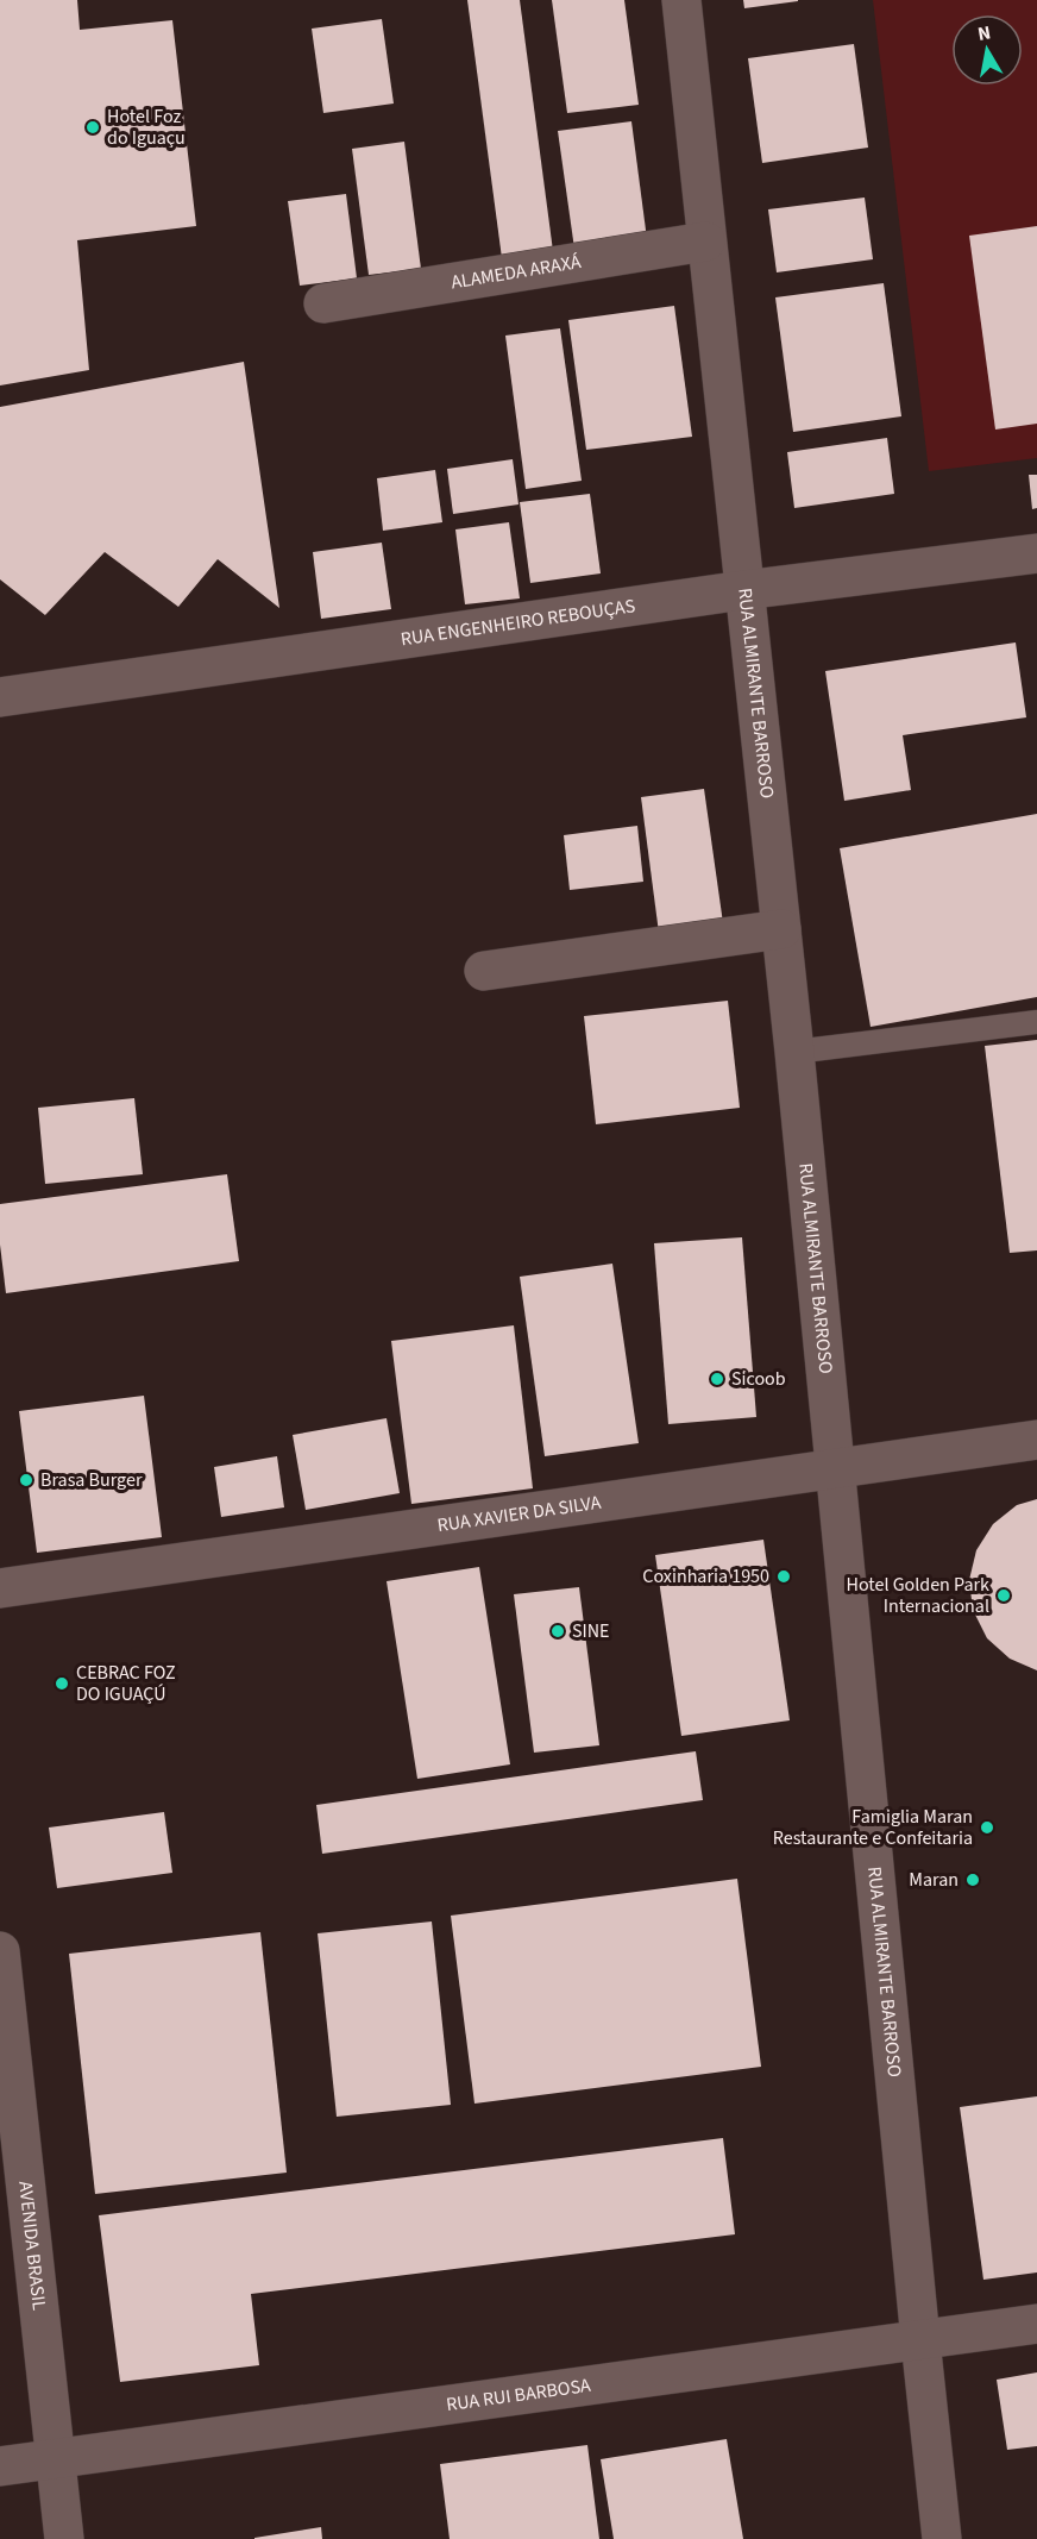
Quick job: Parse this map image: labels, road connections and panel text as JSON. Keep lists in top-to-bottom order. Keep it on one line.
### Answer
{"streets":{"street":["ALAMEDA ARAXÁ","RUA ENGENHEIRO REBOUÇAS","RUA ALMIRANTE BARROSO","RUA XAVIER DA SILVA","AVENIDA BRASIL","RUA RUI BARBOSA"]},"crossings":[["ALAMEDA ARAXÁ","RUA ALMIRANTE BARROSO"],["RUA ENGENHEIRO REBOUÇAS","RUA ALMIRANTE BARROSO"],["RUA ALMIRANTE BARROSO","RUA XAVIER DA SILVA"],["RUA ALMIRANTE BARROSO","RUA RUI BARBOSA"],["AVENIDA BRASIL","RUA RUI BARBOSA"]],"places":["Hotel Foz do Iguaçu","Sicoob","Brasa Burger","Coxinharia 1950","Hotel Golden Park Internacional","SINE","CEBRAC FOZ DO IGUAÇÚ","Famiglia Maran Restaurante e Confeitaria","Maran"],"north":"top"}
